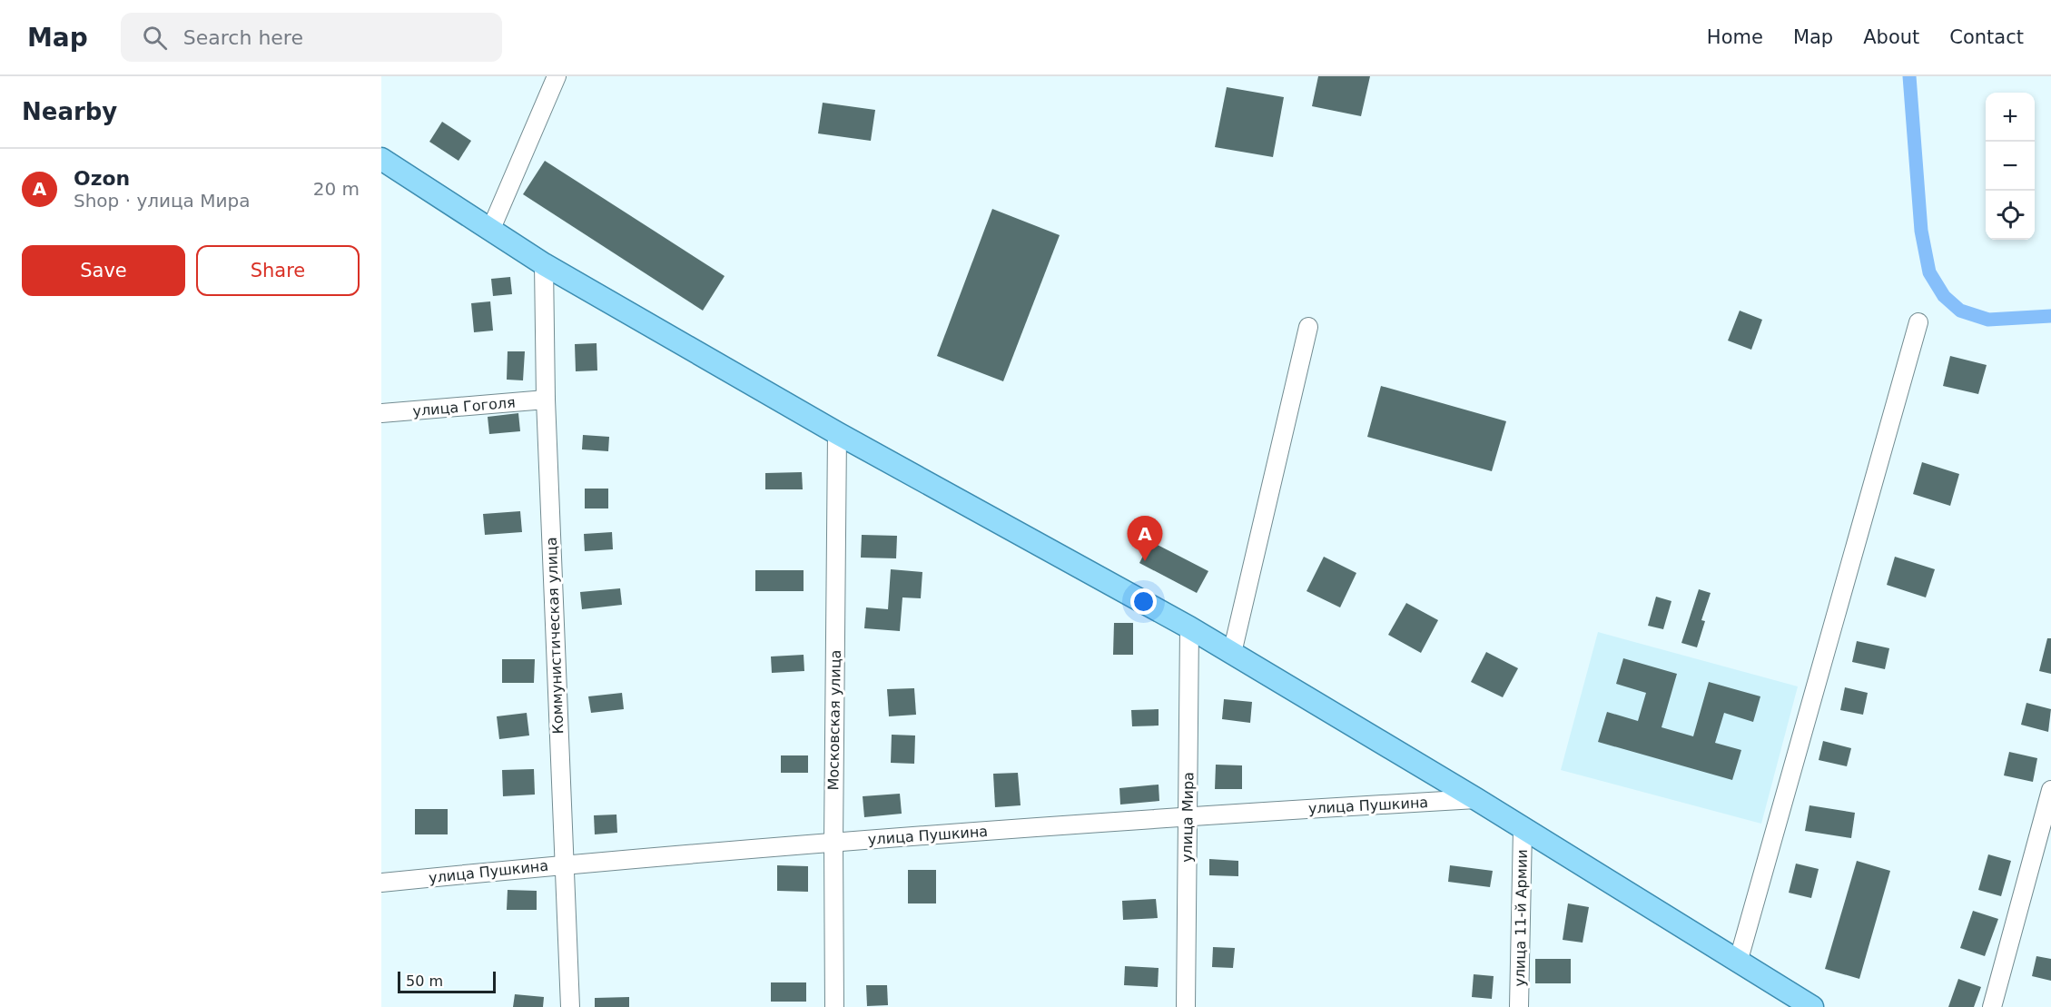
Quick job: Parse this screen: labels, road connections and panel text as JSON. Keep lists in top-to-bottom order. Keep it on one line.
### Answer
{"streets":{"street":["улица Гоголя","Коммунистическая улица","Московская улица","улица Пушкина","улица Мира","улица 11-й Армии"]},"crossings":[["улица Гоголя","Коммунистическая улица"],["Коммунистическая улица","улица Пушкина"],["Московская улица","улица Пушкина"],["улица Пушкина","улица Мира"]],"scale_bar":"50 m","page":{"header":"Map","search":"Search here","nav":["Home","Map","About","Contact"],"heading":"Nearby","map_buttons":["+","−"],"list":[{"mark":"A","name":"Ozon","note":"Shop · улица Мира","value":"20 m"}],"buttons":["Save","Share"],"pins":"A","scale":"50 m"}}
